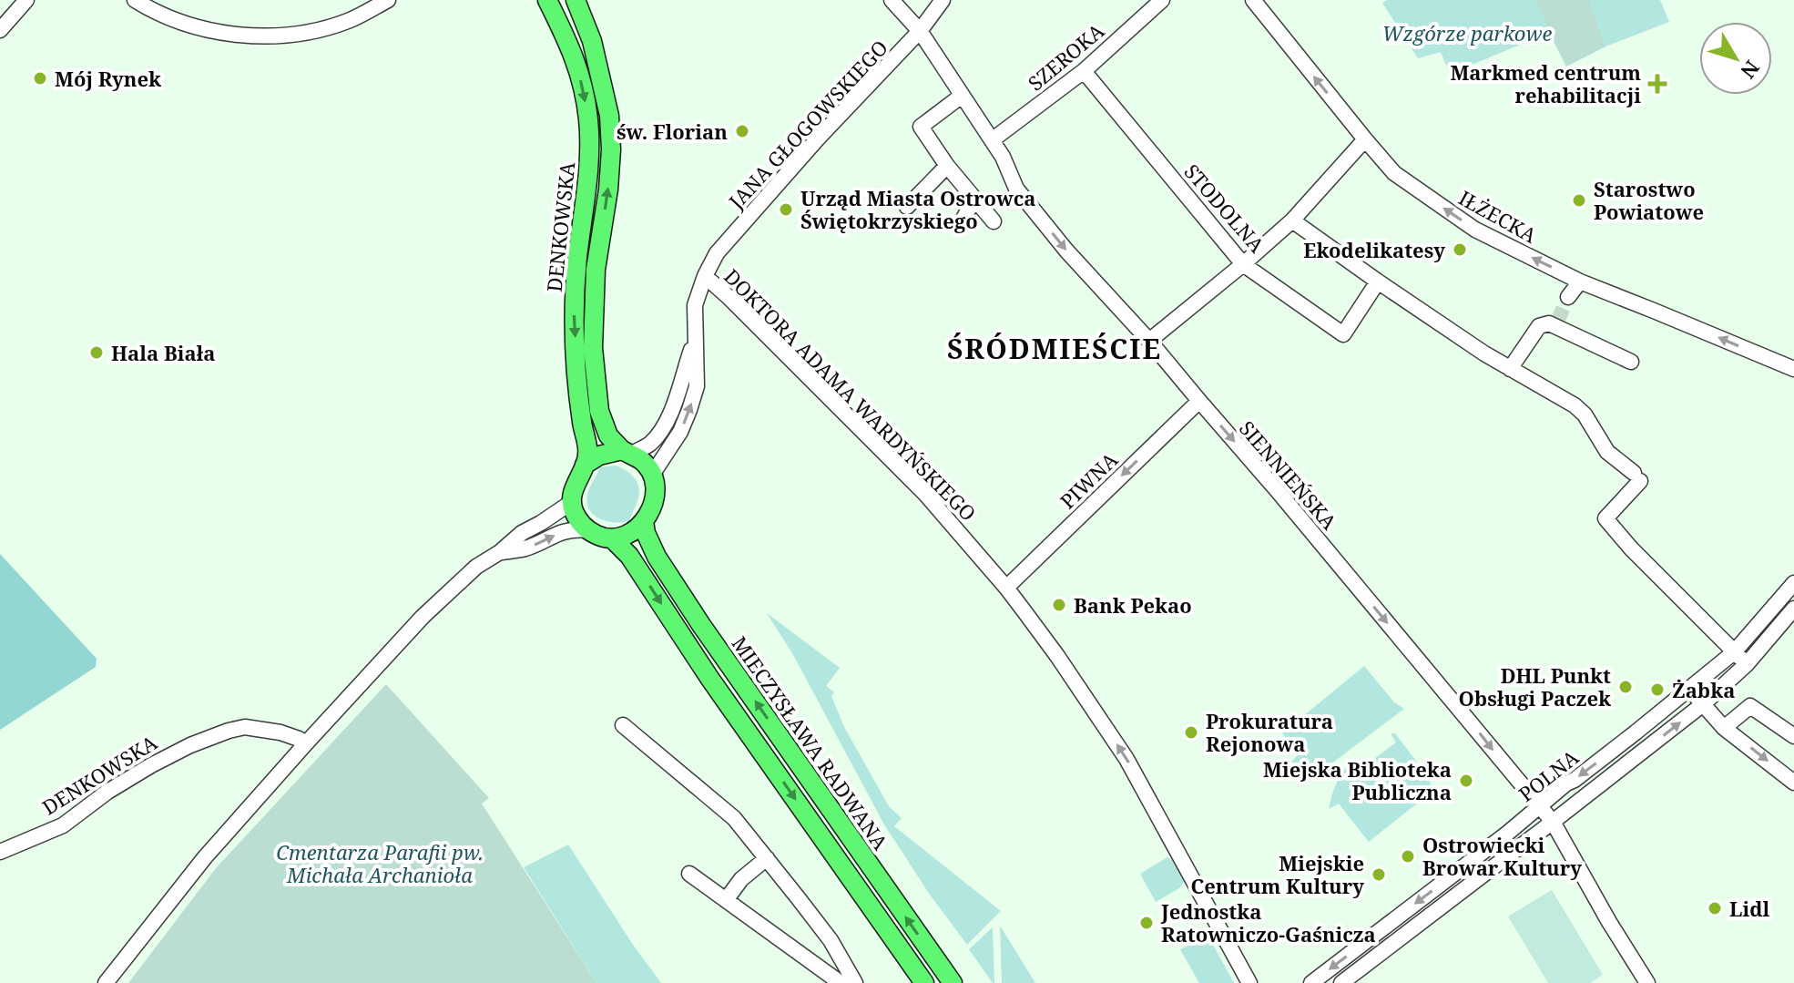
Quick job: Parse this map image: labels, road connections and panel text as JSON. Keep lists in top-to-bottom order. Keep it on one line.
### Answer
{"streets":{"main road":["DENKOWSKA","MIECZYSŁAWA RADWANA"],"street":["SZEROKA","JANA GŁOGOWSKIEGO","STODOLNA","IŁŻECKA","DOKTORA ADAMA WARDYŃSKIEGO","SIENNIEŃSKA","PIWNA","POLNA"]},"crossings":[["SZEROKA","STODOLNA"],["SZEROKA","SIENNIEŃSKA"],["JANA GŁOGOWSKIEGO","DOKTORA ADAMA WARDYŃSKIEGO"],["JANA GŁOGOWSKIEGO","SIENNIEŃSKA"],["DENKOWSKA","MIECZYSŁAWA RADWANA"],["DOKTORA ADAMA WARDYŃSKIEGO","PIWNA"],["SIENNIEŃSKA","PIWNA"],["SIENNIEŃSKA","POLNA"]],"one_way":["DOKTORA ADAMA WARDYŃSKIEGO","SIENNIEŃSKA","PIWNA"],"districts":["ŚRÓDMIEŚCIE"],"parks":["Wzgórze parkowe","Cmentarza Parafii pw. Michała Archanioła"],"places":{"other":["Mój Rynek","św. Florian","Starostwo Powiatowe","Urząd Miasta Ostrowca Świętokrzyskiego","Ekodelikatesy","Hala Biała","Bank Pekao","DHL Punkt Obsługi Paczek","Żabka","Prokuratura Rejonowa","Miejska Biblioteka Publiczna","Ostrowiecki Browar Kultury","Miejskie Centrum Kultury","Lidl","Jednostka Ratowniczo-Gaśnicza"],"health":["Markmed centrum rehabilitacji"]},"north":"bottom right"}
